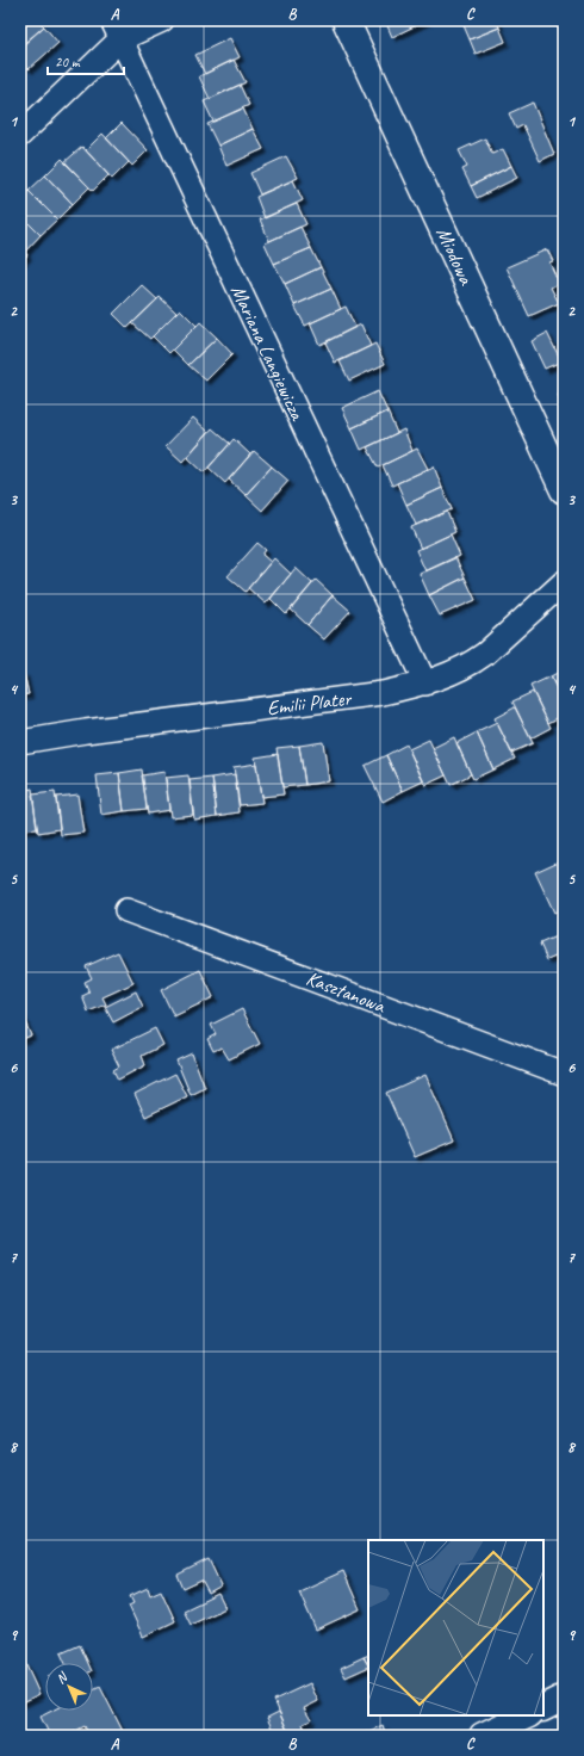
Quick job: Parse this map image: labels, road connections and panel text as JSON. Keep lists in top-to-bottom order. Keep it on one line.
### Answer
{"streets":{"street":["Miodowa","Mariana Langiewicza","Emilii Plater","Kasztanowa"]},"crossings":[["Mariana Langiewicza","Emilii Plater"]],"scale_bar":"20 m","north":"top left","grid":{"columns":["A","B","C"],"rows":["1","2","3","4","5","6","7","8","9"]}}
